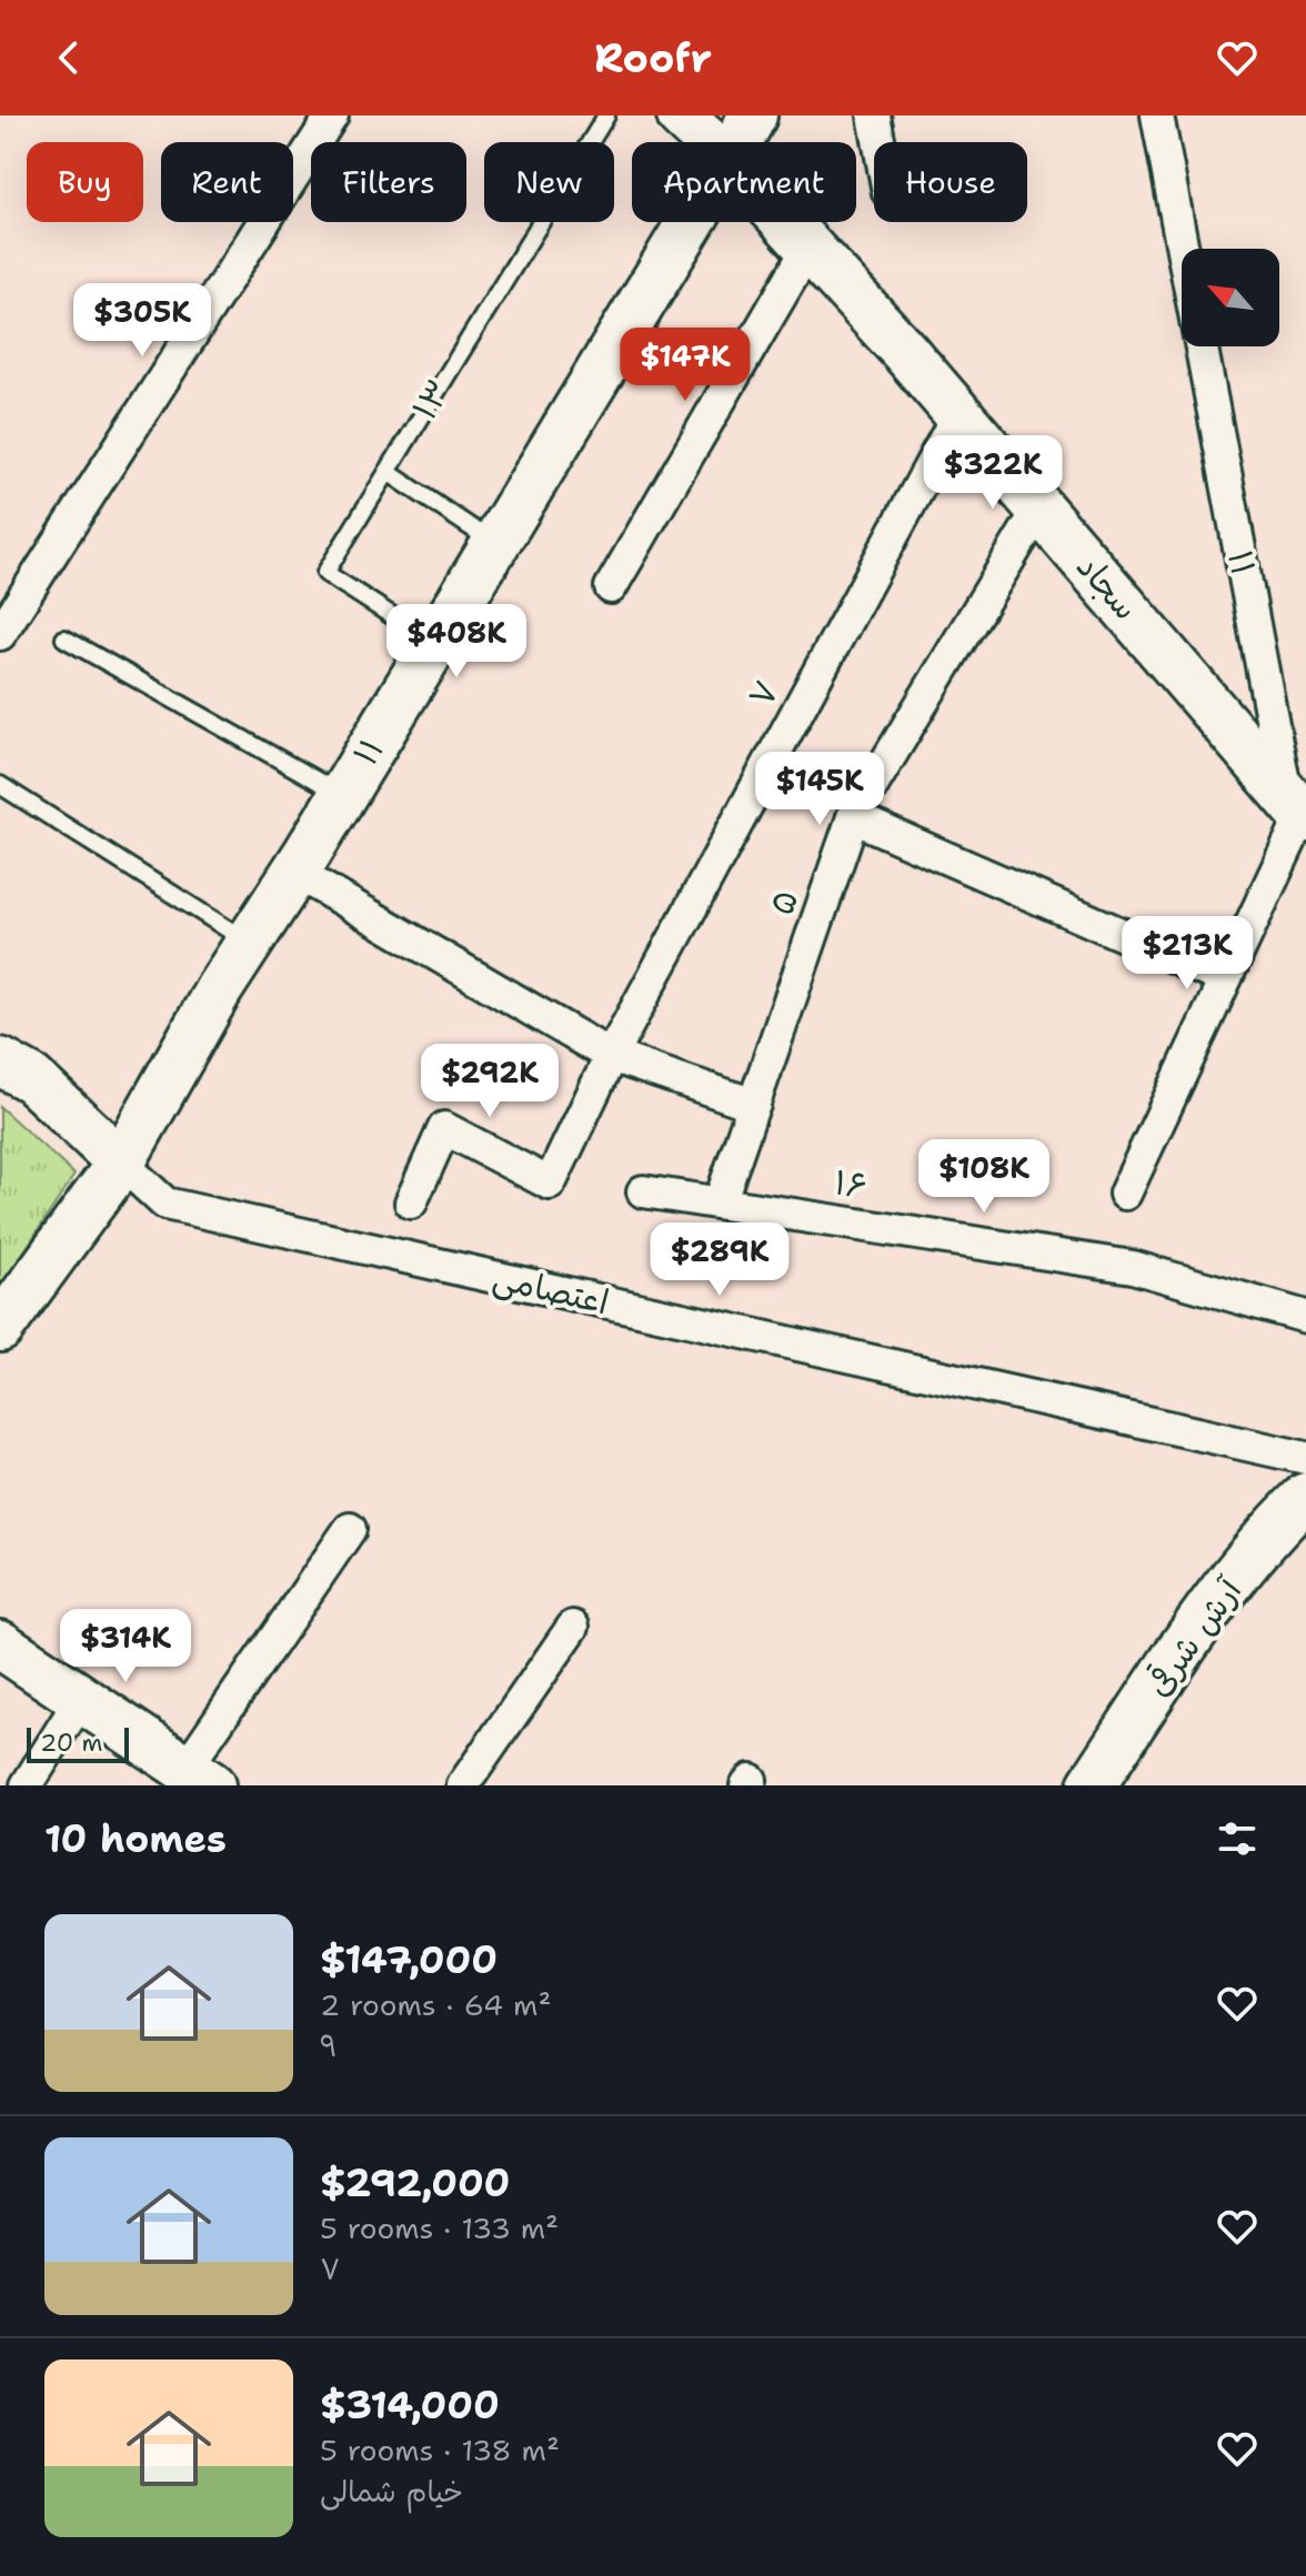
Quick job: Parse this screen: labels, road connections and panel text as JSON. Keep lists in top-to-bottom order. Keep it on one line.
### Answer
{"streets":{"street":["۱۱","سجاد","۷","۵","۱۶","اعتصامی","آرش شرقی"],"lane":["۱۳"]},"crossings":[["۱۳","۱۱"],["۱۱","سجاد"],["۱۱","اعتصامی"],["سجاد","۷"],["سجاد","۵"],["۵","۱۶"]],"scale_bar":"20 m","north":"top left","page":{"header":"Roofr","chip":["Buy","Rent","Filters","New","Apartment","House"],"price":["$305K","$147K","$322K","$408K","$145K","$213K","$292K","$108K","$289K","$314K"],"scale":"20 m","heading":"10 homes","list":[{"name":"$147,000","note":"2 rooms · 64 m² · ۹"},{"name":"$292,000","note":"5 rooms · 133 m² · ۷"},{"name":"$314,000","note":"5 rooms · 138 m² · خیام شمالی"}]}}
